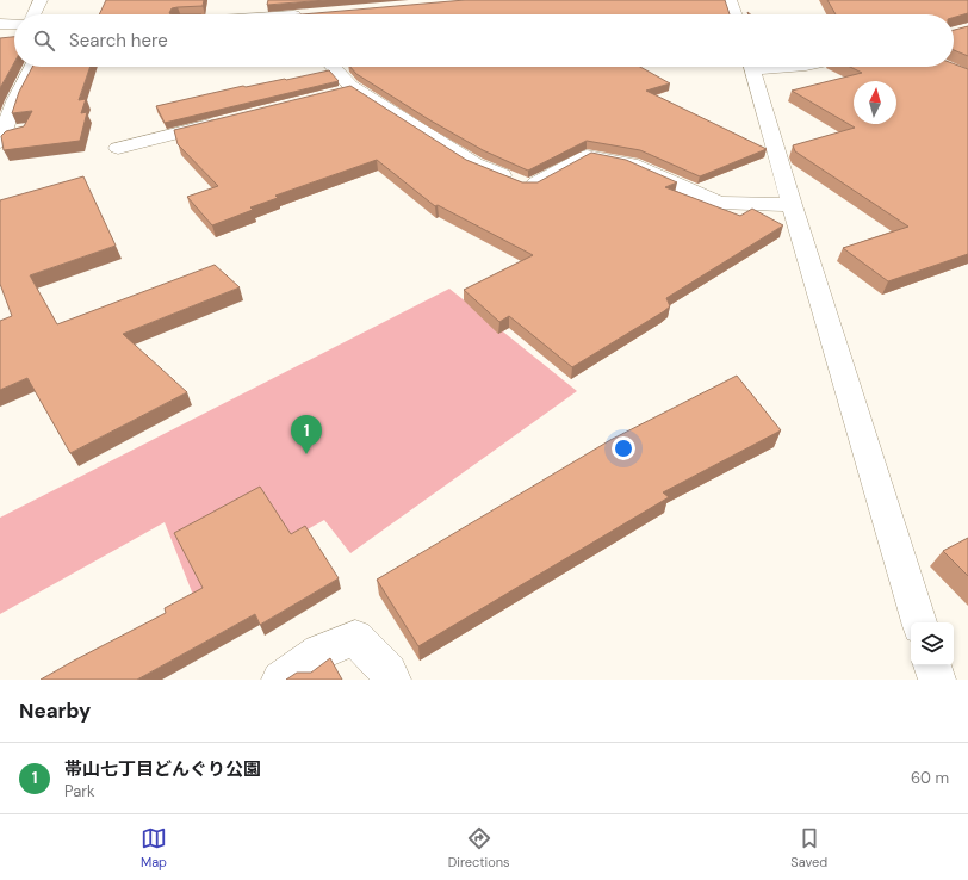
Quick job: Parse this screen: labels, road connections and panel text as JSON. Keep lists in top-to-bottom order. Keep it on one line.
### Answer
{"north":"top","page":{"search":"Search here","pins":"1","heading":"Nearby","list":[{"mark":"1","name":"帯山七丁目どんぐり公園","note":"Park","value":"60 m"}],"nav":["Map","Directions","Saved"]}}
